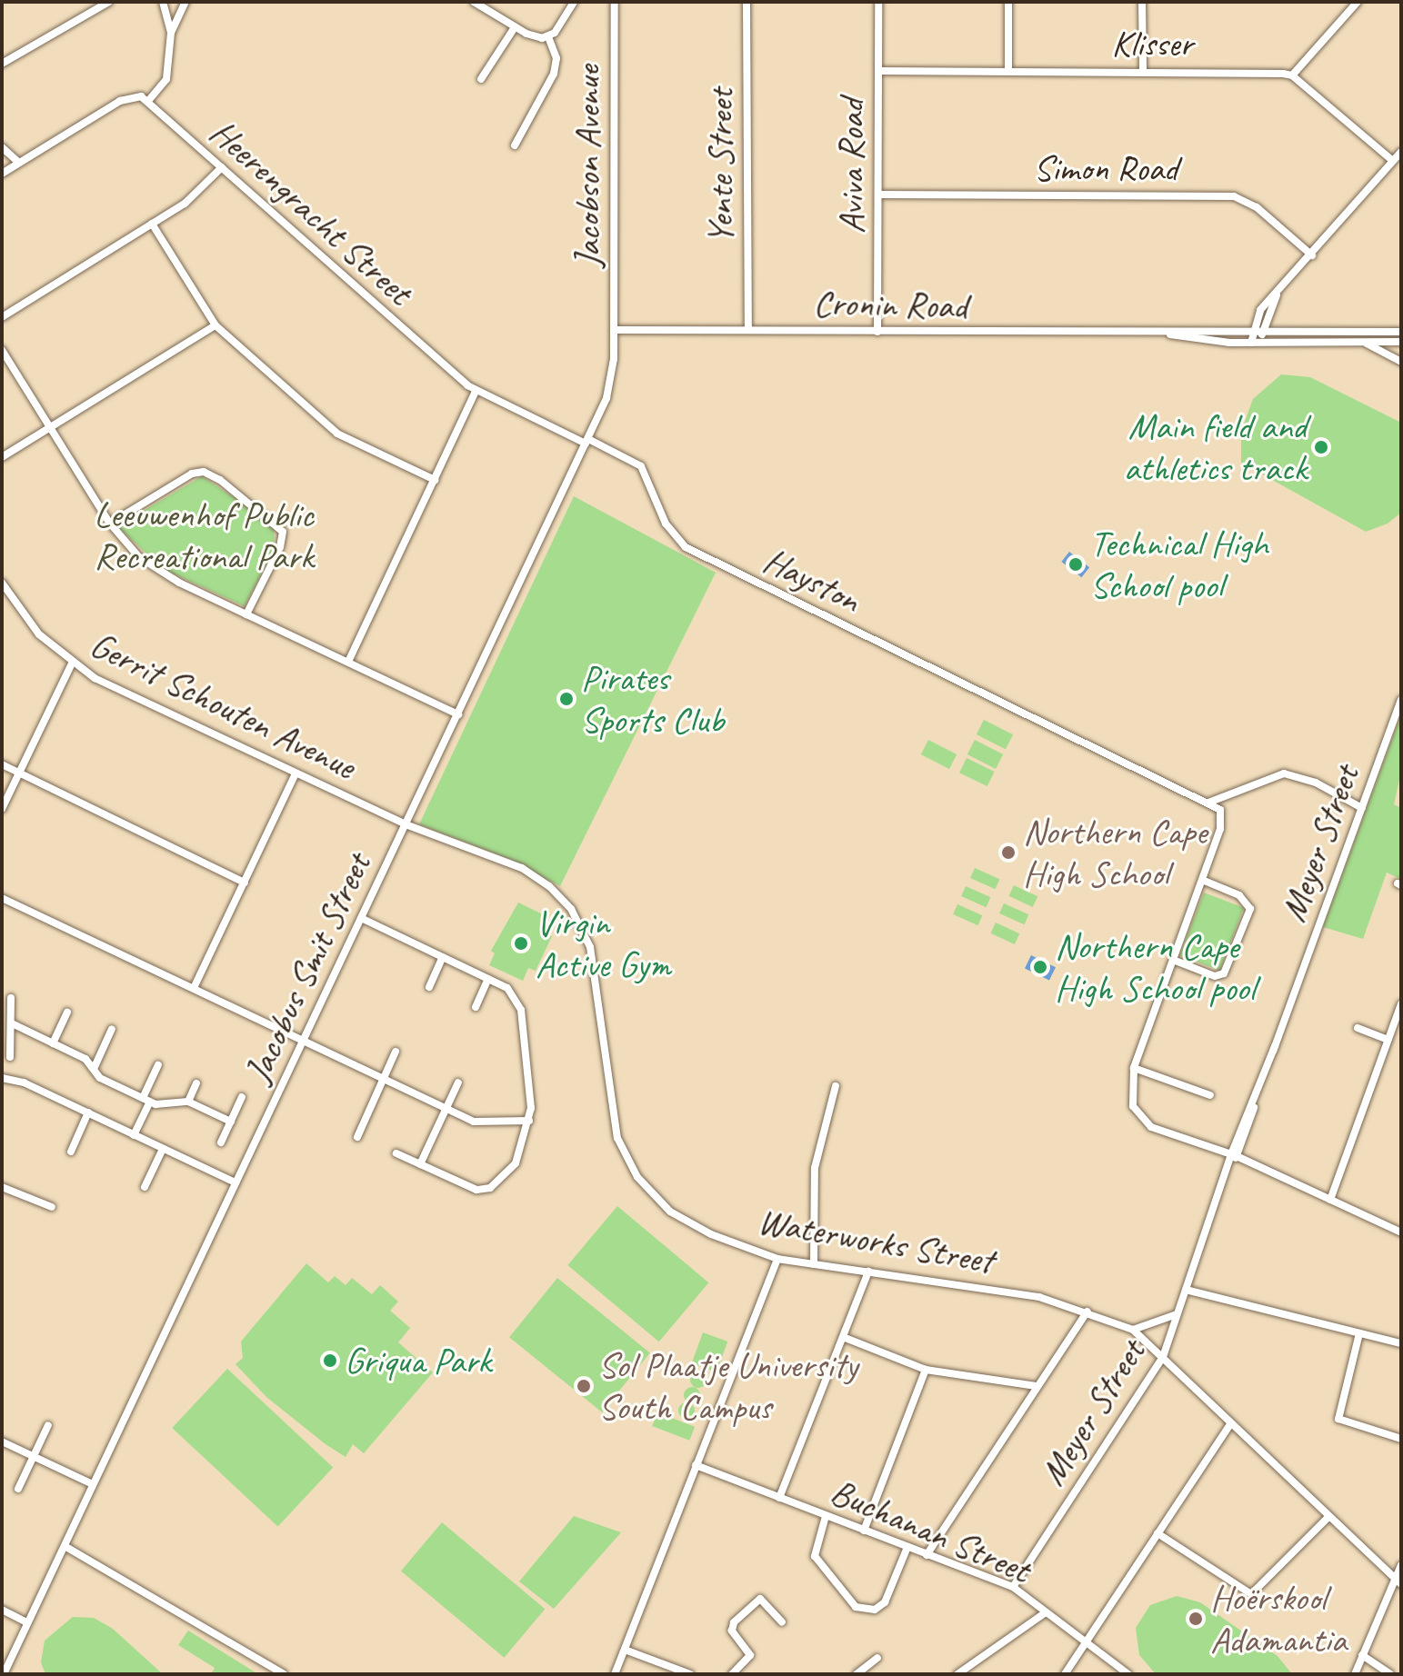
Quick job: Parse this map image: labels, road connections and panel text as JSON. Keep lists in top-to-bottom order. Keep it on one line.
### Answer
{"streets":{"street":["Klisser","Jacobson Avenue","Yente Street","Aviva Road","Simon Road","Heerengracht Street","Cronin Road","Hayston","Gerrit Schouten Avenue","Meyer Street","Jacobus Smit Street","Waterworks Street","Buchanan Street"]},"crossings":[["Klisser","Aviva Road"],["Jacobson Avenue","Cronin Road"],["Jacobson Avenue","Jacobus Smit Street"],["Yente Street","Cronin Road"],["Aviva Road","Simon Road"],["Aviva Road","Cronin Road"],["Heerengracht Street","Hayston"],["Heerengracht Street","Jacobus Smit Street"],["Cronin Road","Jacobus Smit Street"],["Hayston","Jacobus Smit Street"],["Gerrit Schouten Avenue","Jacobus Smit Street"],["Gerrit Schouten Avenue","Waterworks Street"],["Meyer Street","Waterworks Street"],["Meyer Street","Buchanan Street"],["Jacobus Smit Street","Waterworks Street"]],"parks":["Leeuwenhof Public Recreational Park"],"places":["Main field and athletics track","Technical High School pool","Pirates Sports Club","Northern Cape High School","Virgin Active Gym","Northern Cape High School pool","Griqua Park","Sol Plaatje University South Campus","Hoërskool Adamantia"]}
